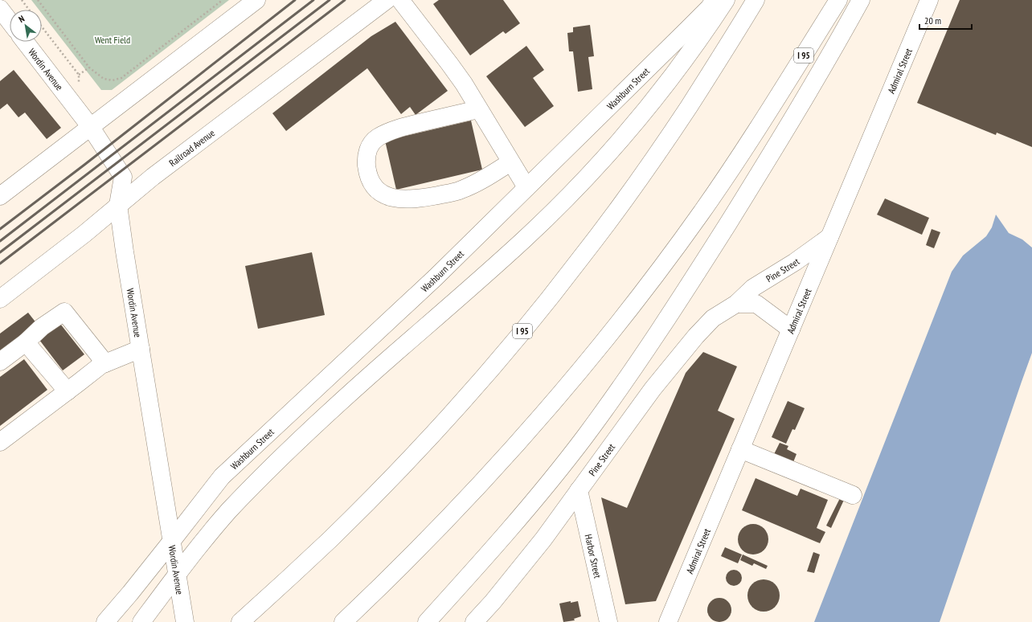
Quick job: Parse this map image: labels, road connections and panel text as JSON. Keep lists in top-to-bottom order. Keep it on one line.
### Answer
{"streets":{"main road":["I 95","Wordin Avenue","Admiral Street","Washburn Street","Railroad Avenue","Pine Street","Harbor Street"]},"crossings":[["Wordin Avenue","Washburn Street"],["Wordin Avenue","Railroad Avenue"],["Admiral Street","Pine Street"],["Pine Street","Harbor Street"]],"parks":["Went Field"],"scale_bar":"20 m","north":"top left"}
